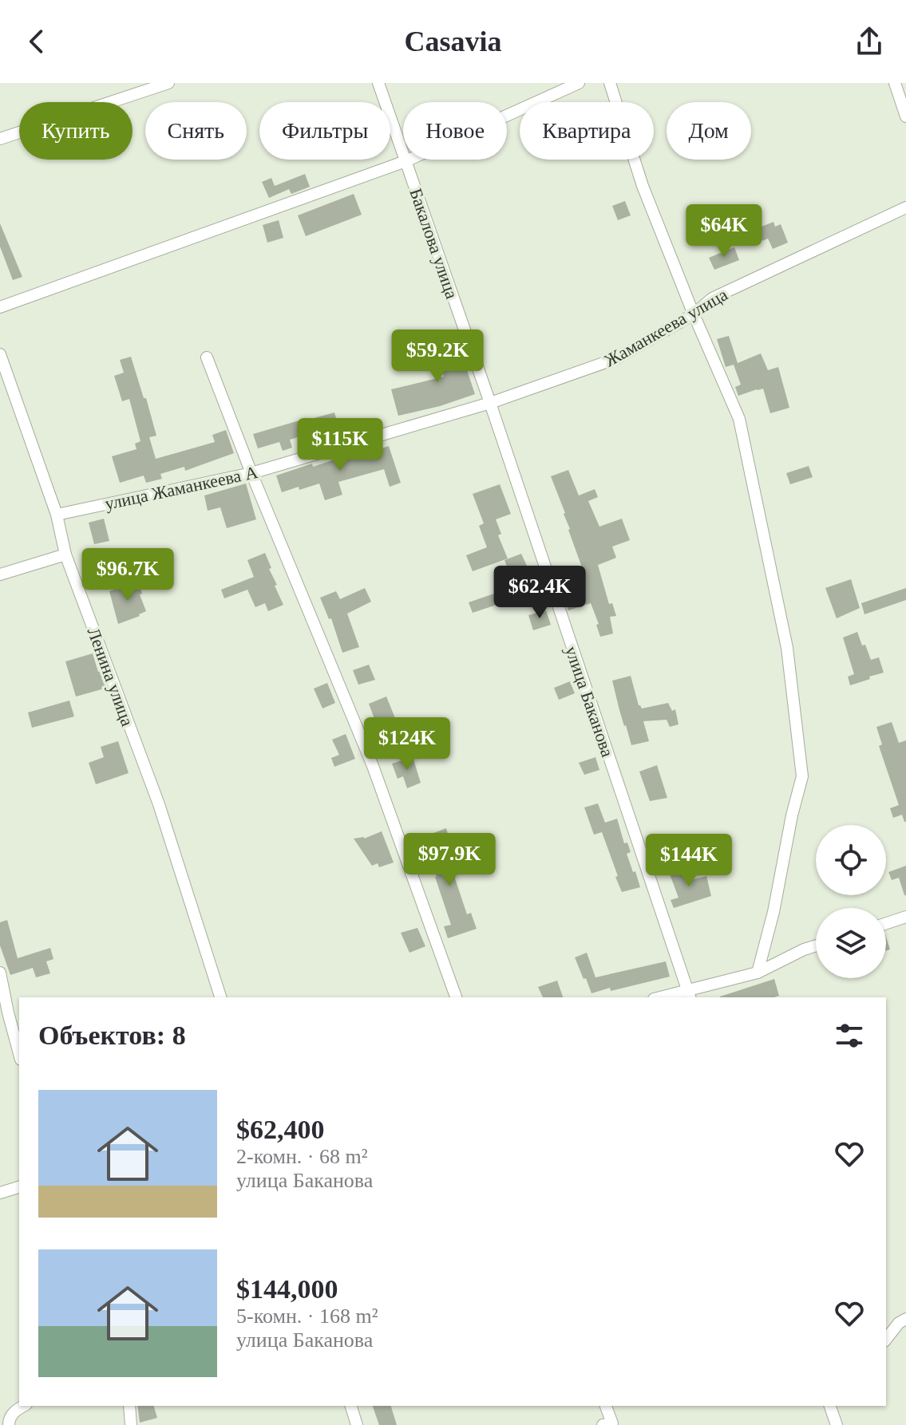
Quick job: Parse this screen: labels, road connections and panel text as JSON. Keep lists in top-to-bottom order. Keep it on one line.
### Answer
{"streets":{"street":["Бакалова улица","Жаманкеева улица","улица Жаманкеева А","Ленина улица","улица Баканова"]},"crossings":[["Бакалова улица","Жаманкеева улица"],["Бакалова улица","улица Жаманкеева А"],["Бакалова улица","улица Баканова"],["Жаманкеева улица","улица Жаманкеева А"],["Жаманкеева улица","улица Баканова"],["улица Жаманкеева А","Ленина улица"],["улица Жаманкеева А","улица Баканова"]],"page":{"header":"Casavia","chip":["Купить","Снять","Фильтры","Новое","Квартира","Дом"],"price":["$64K","$59.2K","$115K","$96.7K","$62.4K","$124K","$97.9K","$144K"],"heading":"Объектов: 8","list":[{"name":"$62,400","note":"2-комн. · 68 m² · улица Баканова"},{"name":"$144,000","note":"5-комн. · 168 m² · улица Баканова"}]}}
